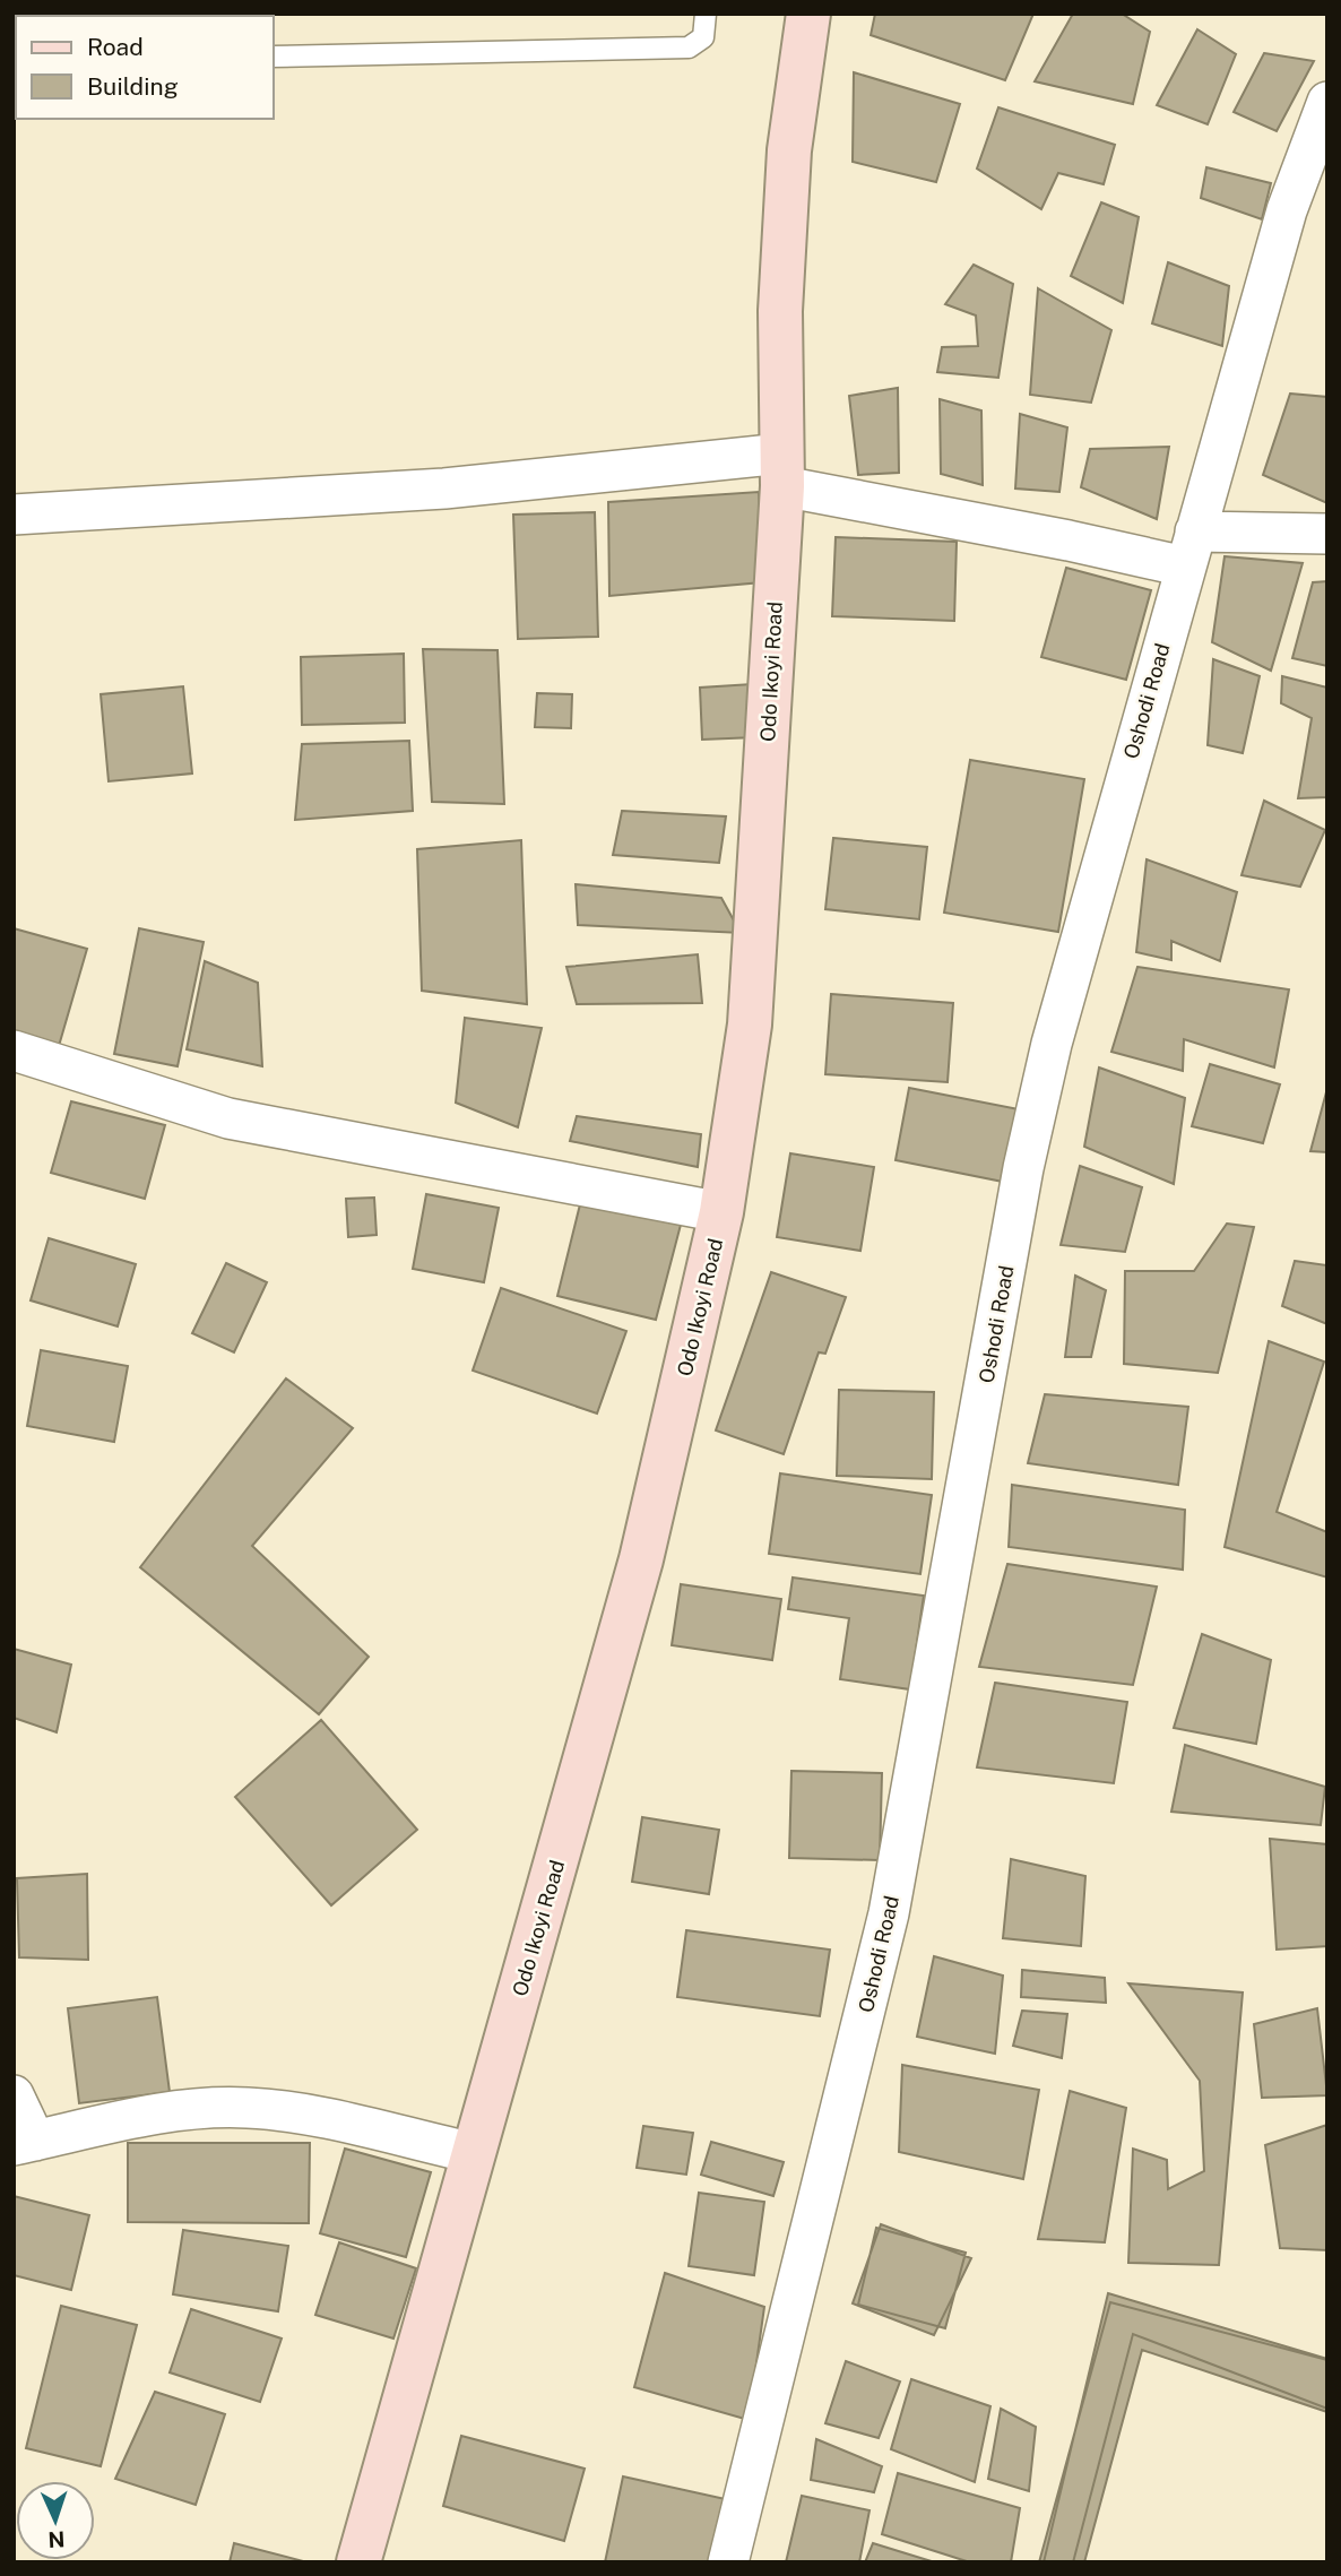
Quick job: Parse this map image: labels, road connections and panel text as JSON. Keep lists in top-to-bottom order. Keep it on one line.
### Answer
{"streets":{"main road":["Odo Ikoyi Road"],"street":["Oshodi Road"]},"legend":["Road","Building"],"north":"bottom"}
